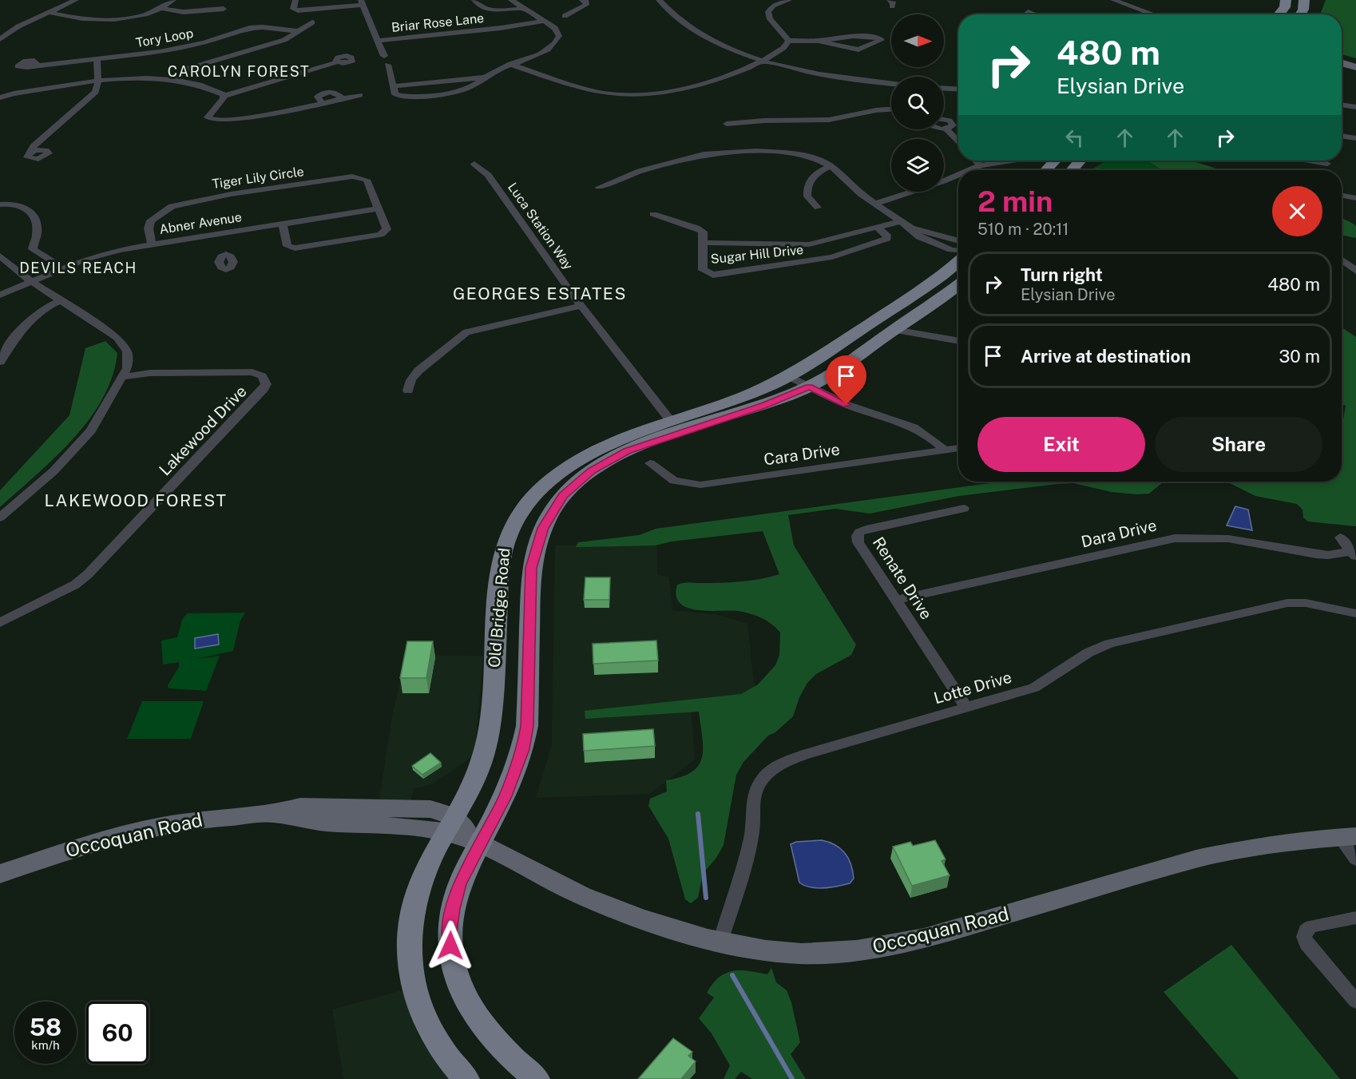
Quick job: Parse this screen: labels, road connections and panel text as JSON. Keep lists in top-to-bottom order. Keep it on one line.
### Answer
{"streets":{"main road":["Old Bridge Road"],"street":["Briar Rose Lane","Tory Loop","Tiger Lily Circle","Abner Avenue","Luca Station Way","Sugar Hill Drive","Lakewood Drive","Cara Drive","Dara Drive","Renate Drive","Lotte Drive","Occoquan Road"]},"crossings":[["Tiger Lily Circle","Abner Avenue"],["Luca Station Way","Old Bridge Road"],["Dara Drive","Renate Drive"],["Renate Drive","Lotte Drive"],["Old Bridge Road","Occoquan Road"],["Lotte Drive","Occoquan Road"]],"districts":["CAROLYN FOREST","DEVILS REACH","GEORGES ESTATES","LAKEWOOD FOREST"],"north":"right","page":{"turn":["480 m","Elysian Drive"],"heading":["2 min","510 m · 20:11"],"list":[{"name":"Turn right","note":"Elysian Drive","value":"480 m"},{"name":"Arrive at destination","value":"30 m"}],"buttons":["Exit","Share"],"speed":"58 km/h","limit":"60"}}
